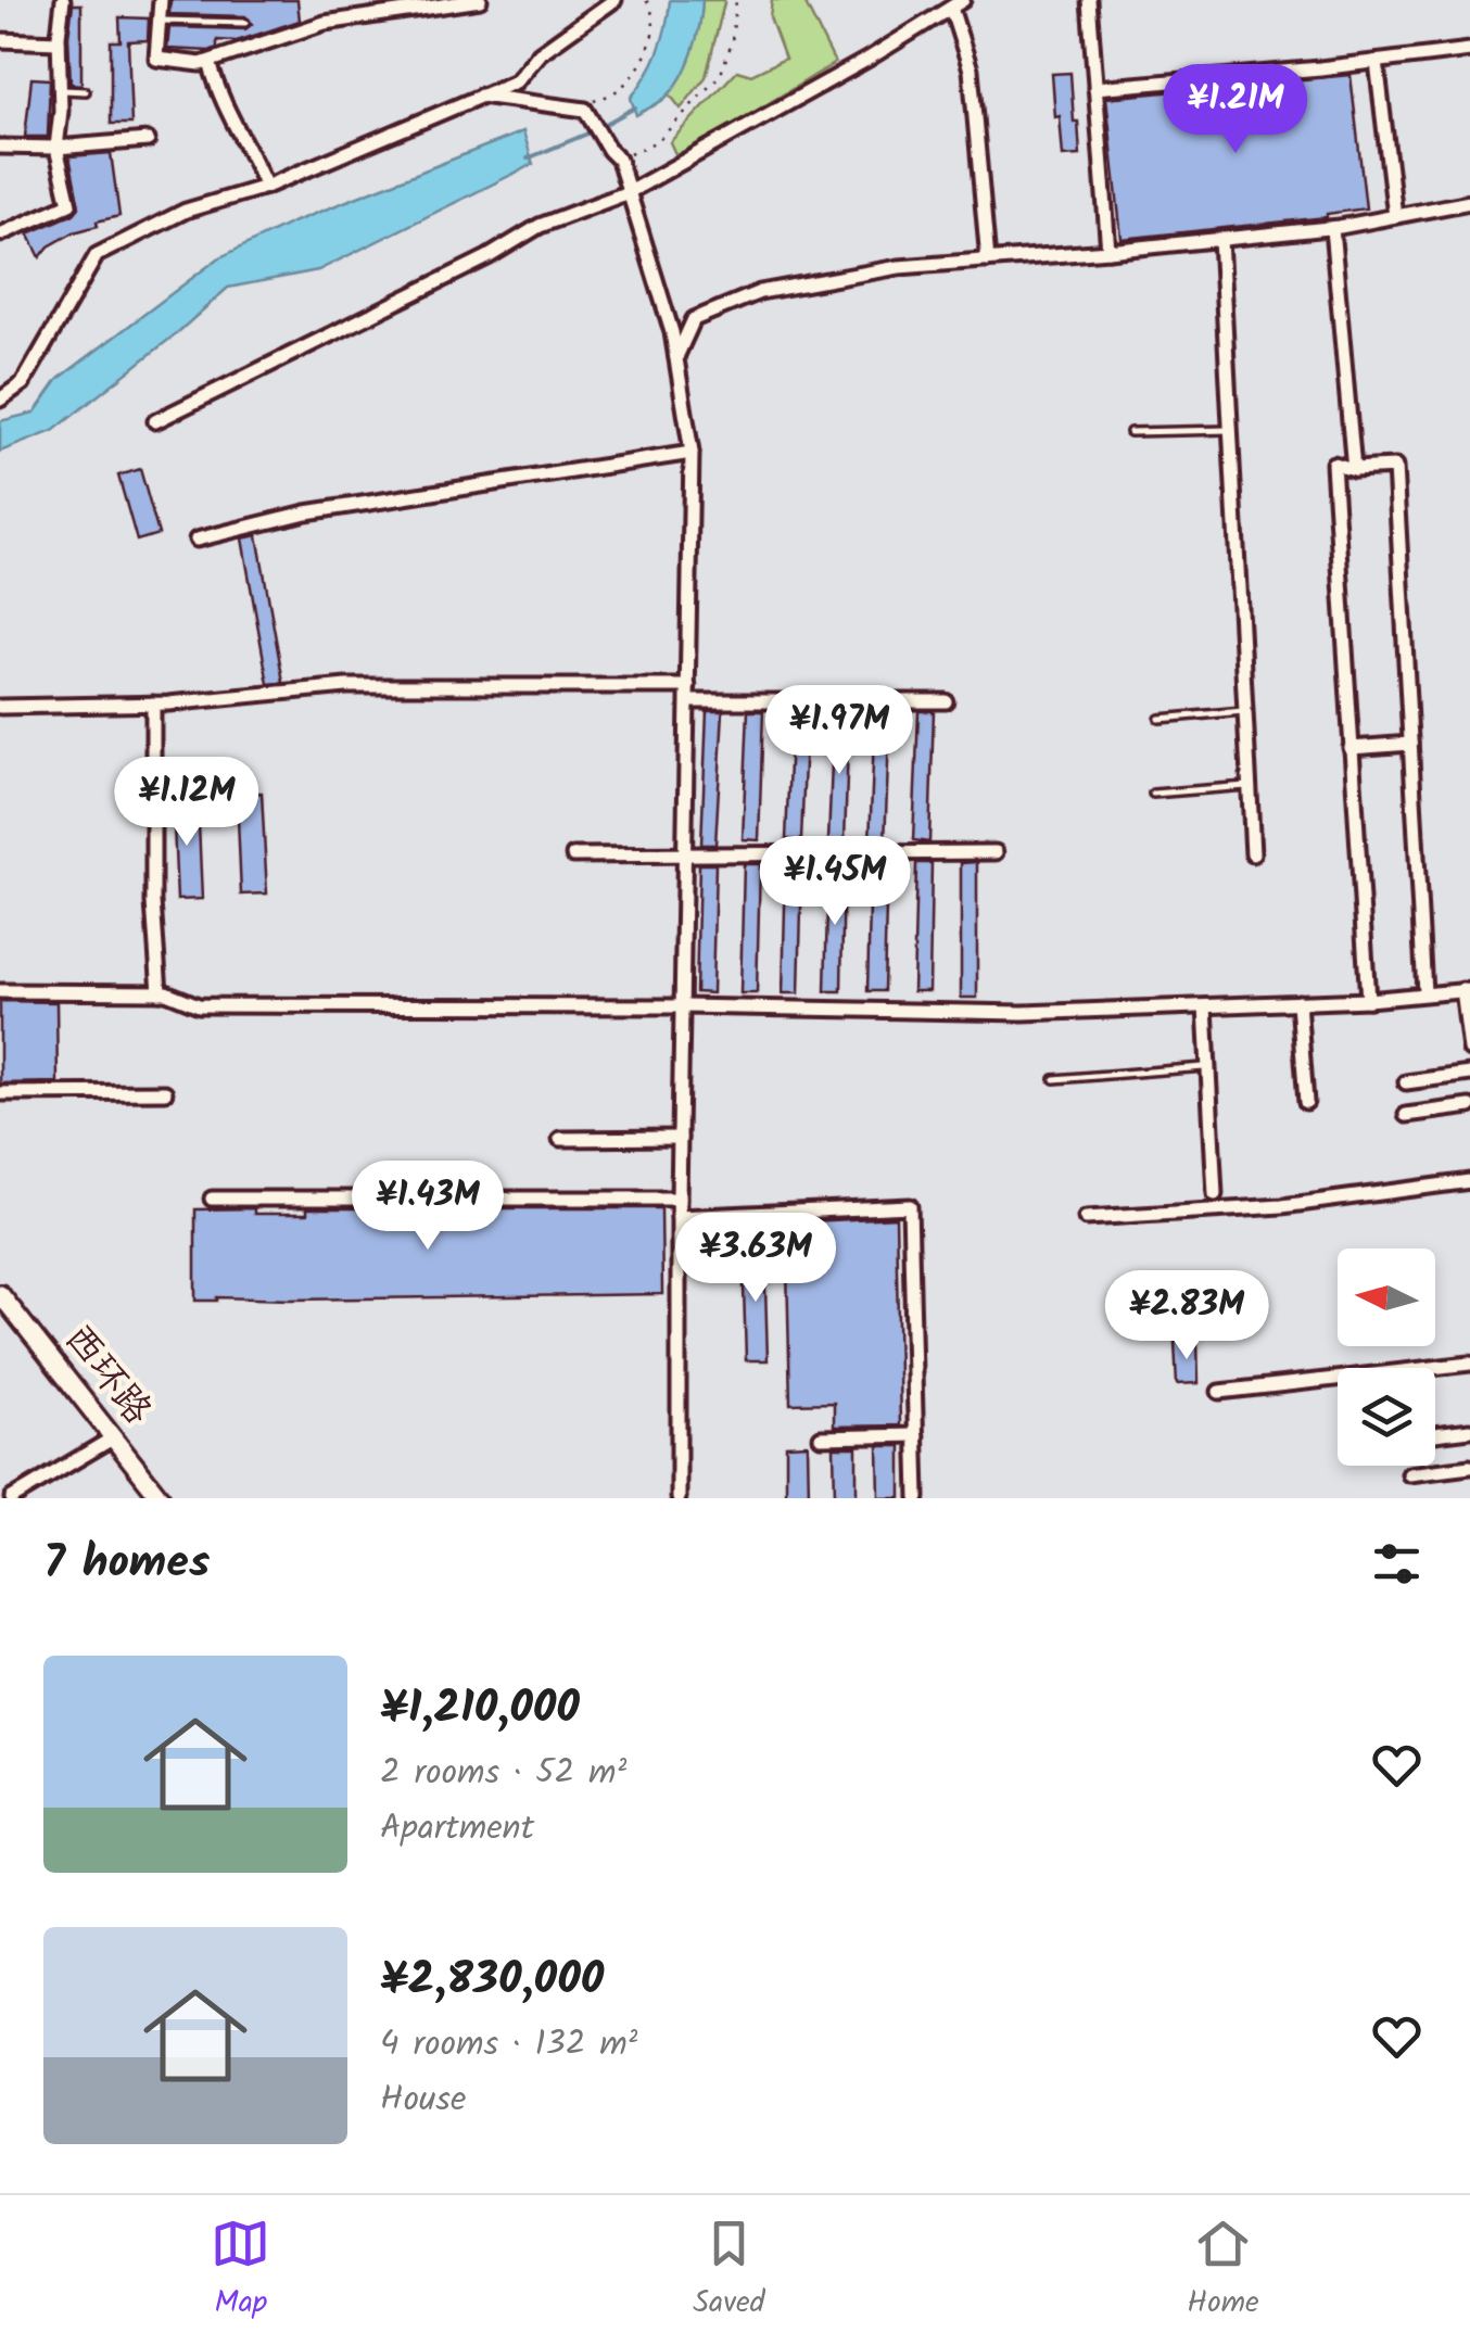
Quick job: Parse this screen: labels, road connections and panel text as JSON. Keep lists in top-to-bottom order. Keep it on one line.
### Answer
{"streets":{"main road":["西环路"]},"north":"left","page":{"price":["¥1.21M","¥1.97M","¥1.12M","¥1.45M","¥1.43M","¥3.63M","¥2.83M"],"heading":"7 homes","list":[{"name":"¥1,210,000","note":"2 rooms · 52 m² · Apartment"},{"name":"¥2,830,000","note":"4 rooms · 132 m² · House"}],"tabs":["Map","Saved","Home"]}}
